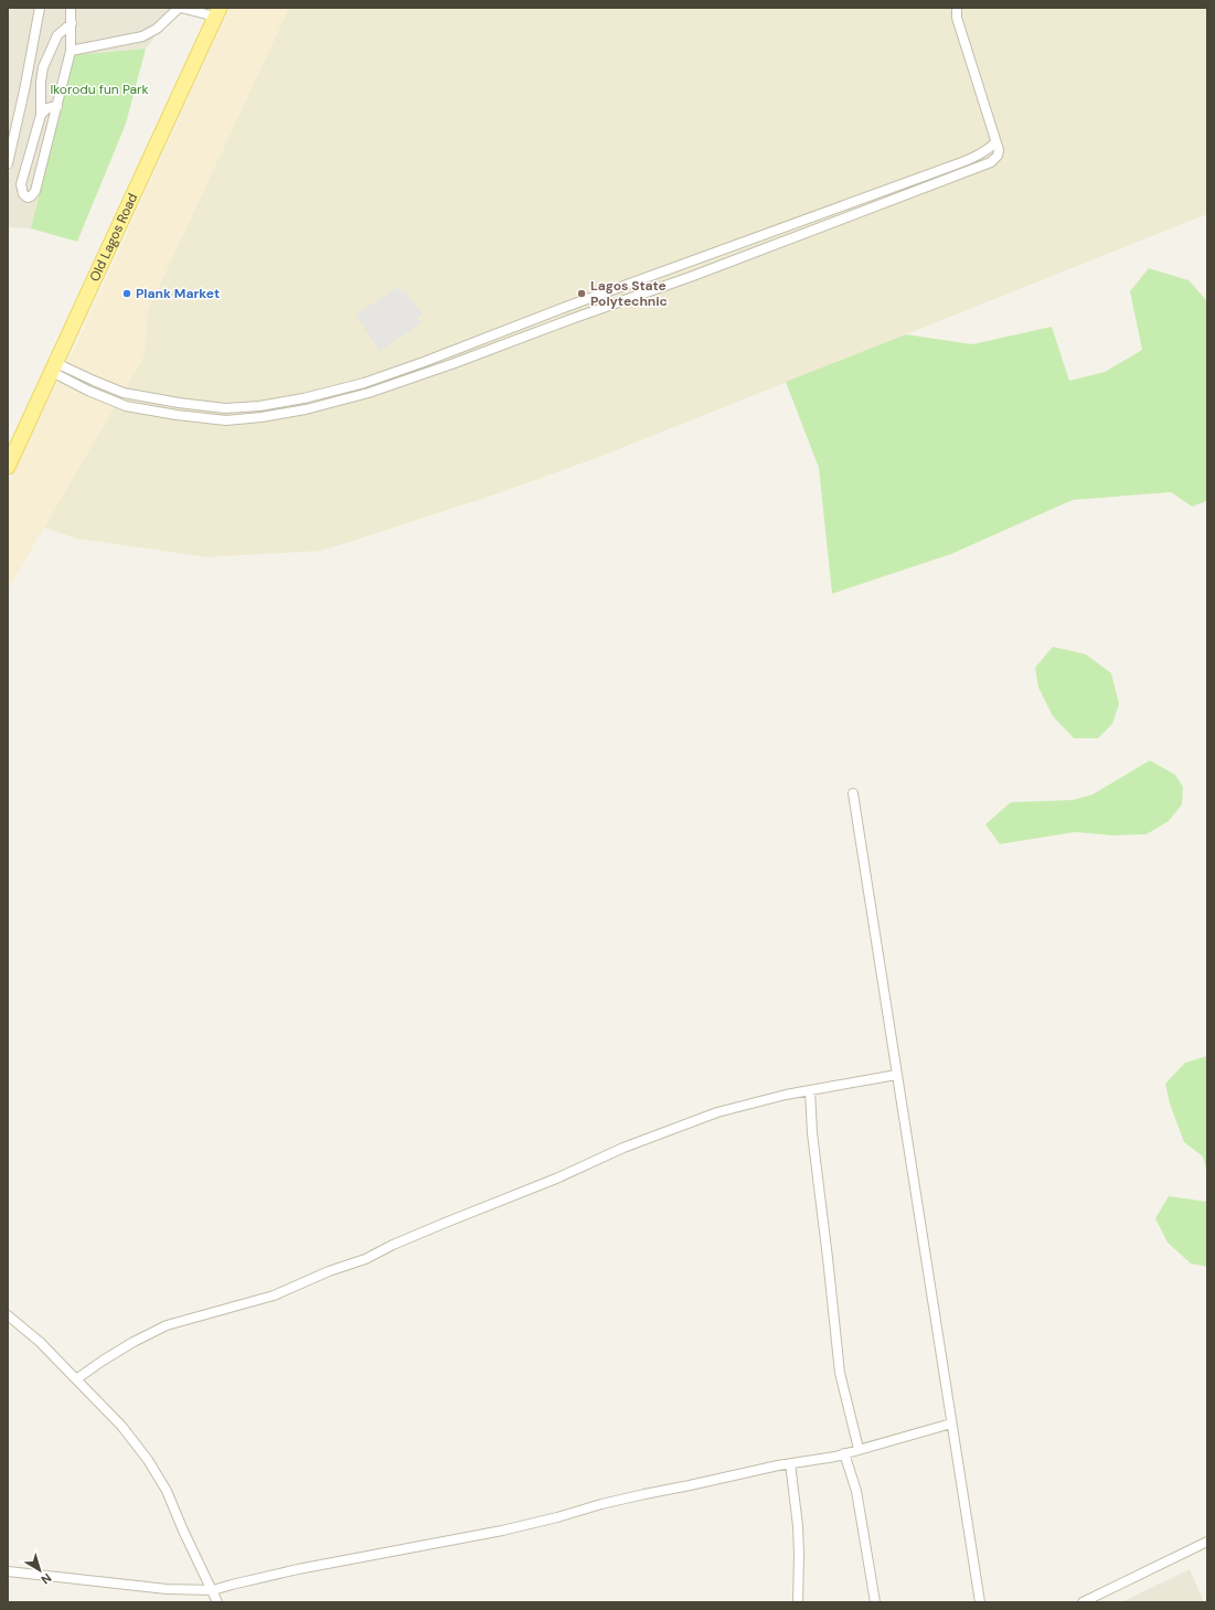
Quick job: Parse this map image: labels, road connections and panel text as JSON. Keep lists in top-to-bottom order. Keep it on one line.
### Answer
{"streets":{"main road":["Old Lagos Road"]},"parks":["Ikorodu fun Park"],"places":["Plank Market","Lagos State Polytechnic"],"north":"bottom right"}
